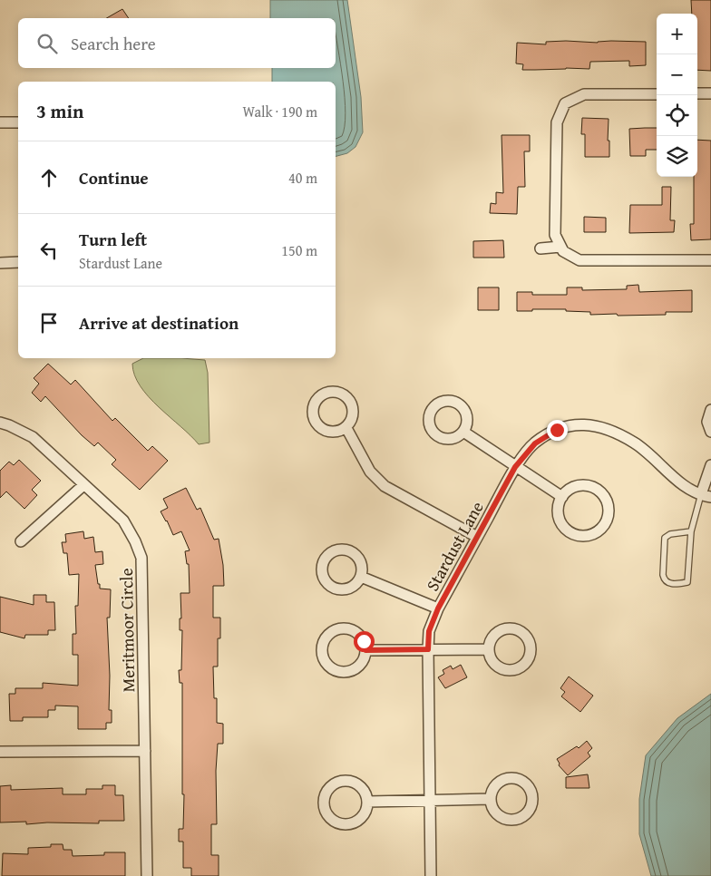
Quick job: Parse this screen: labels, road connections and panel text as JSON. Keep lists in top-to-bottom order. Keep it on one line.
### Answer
{"streets":{"street":["Stardust Lane","Meritmoor Circle"]},"page":{"map_buttons":["+","−"],"search":"Search here","heading":["3 min","Walk · 190 m"],"list":[["Continue","40 m"],["Turn left","Stardust Lane","150 m"],"Arrive at destination"]}}
